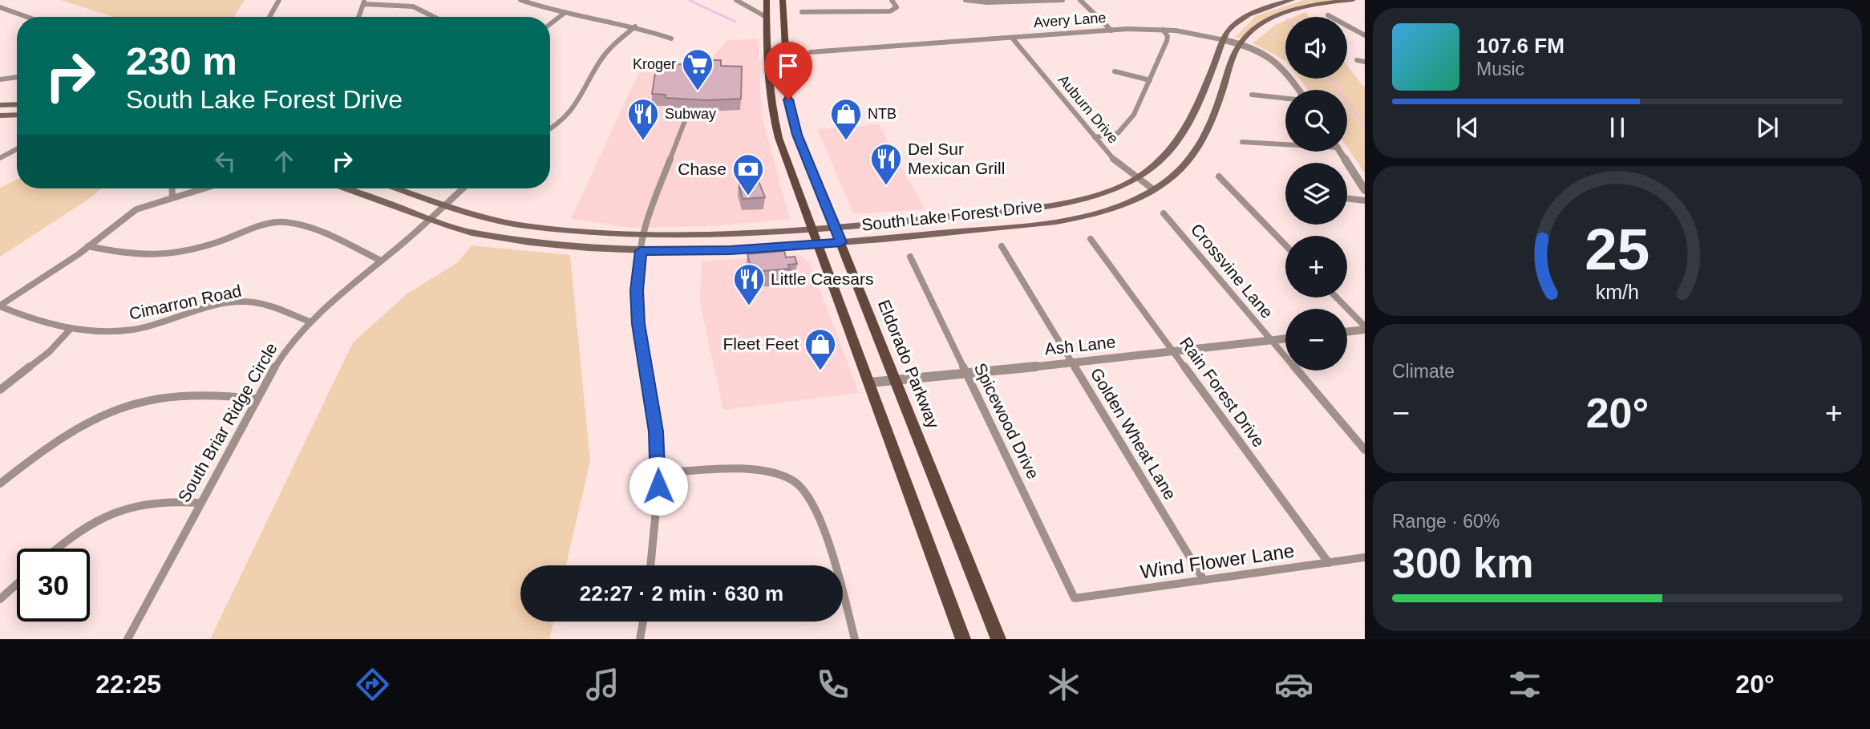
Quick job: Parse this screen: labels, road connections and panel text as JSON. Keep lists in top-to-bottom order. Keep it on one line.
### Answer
{"streets":{"main road":["South Lake Forest Drive","Eldorado Parkway"],"street":["Avery Lane","Auburn Drive","Crossvine Lane","Cimarron Road","Ash Lane","Rain Forest Drive","Spicewood Drive","South Briar Ridge Circle","Golden Wheat Lane","Wind Flower Lane"]},"crossings":[["Avery Lane","Auburn Drive"],["Avery Lane","South Lake Forest Drive"],["Auburn Drive","South Lake Forest Drive"],["South Lake Forest Drive","Eldorado Parkway"],["South Lake Forest Drive","South Briar Ridge Circle"],["Crossvine Lane","Ash Lane"],["Cimarron Road","South Briar Ridge Circle"],["Ash Lane","Eldorado Parkway"],["Ash Lane","Rain Forest Drive"],["Ash Lane","Spicewood Drive"],["Ash Lane","Golden Wheat Lane"],["Rain Forest Drive","Wind Flower Lane"],["Spicewood Drive","Wind Flower Lane"],["Golden Wheat Lane","Wind Flower Lane"]],"places":{"supermarket":["Kroger"],"restaurant":["Subway","Del Sur Mexican Grill","Little Caesars"],"shop":["NTB","Fleet Feet"],"bank":["Chase"]},"page":{"map_buttons":["+","−"],"turn":["230 m","South Lake Forest Drive"],"song":["107.6 FM","Music"],"tile":["Climate",["Range · 60%","300 km"]],"heat":["−","20°","+"],"limit":"30","trip":"22:27 · 2 min · 630 m","tabs":["22:25","20°"],"gauge":["25","km/h"]}}
